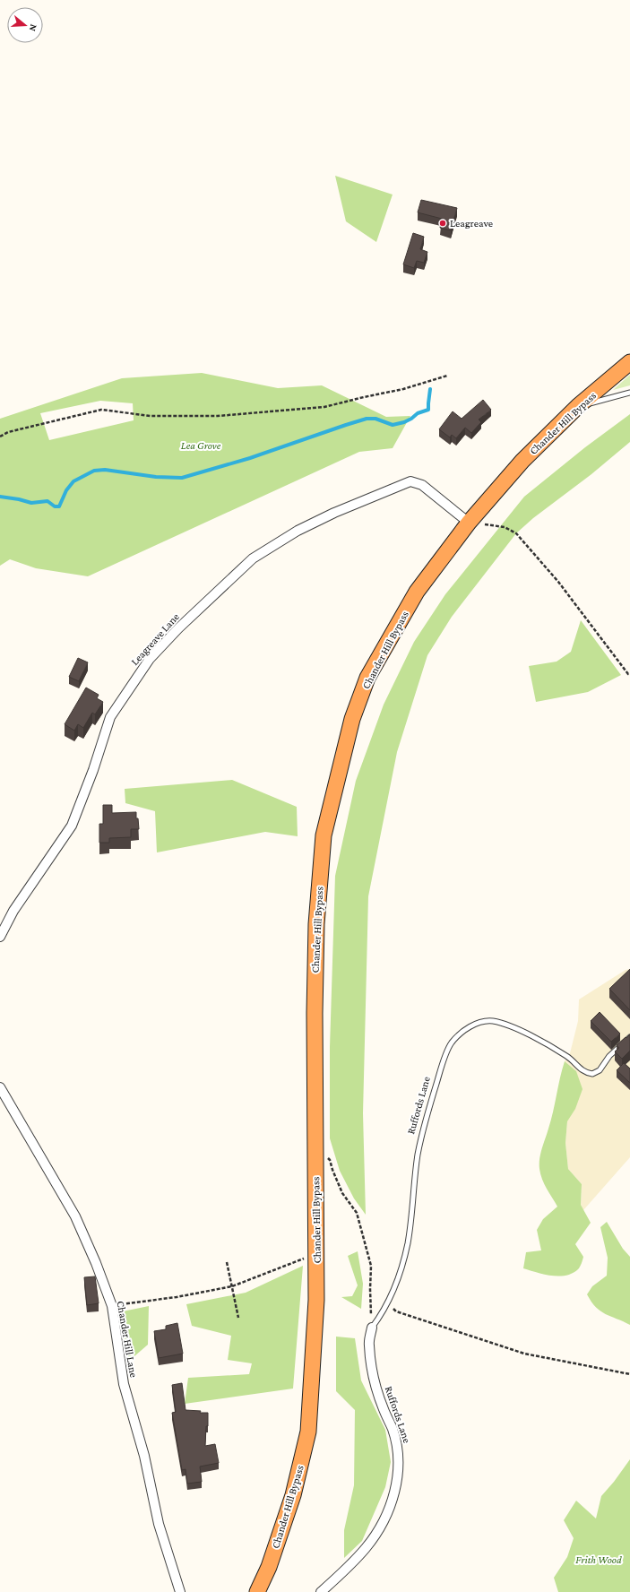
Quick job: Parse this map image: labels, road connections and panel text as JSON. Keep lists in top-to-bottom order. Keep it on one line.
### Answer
{"streets":{"highway":["Chander Hill Bypass"],"street":["Leagreave Lane","Ruffords Lane","Chander Hill Lane"]},"crossings":[["Chander Hill Bypass","Leagreave Lane"]],"parks":["Lea Grove","Frith Wood"],"places":["Leagreave"],"north":"right"}
